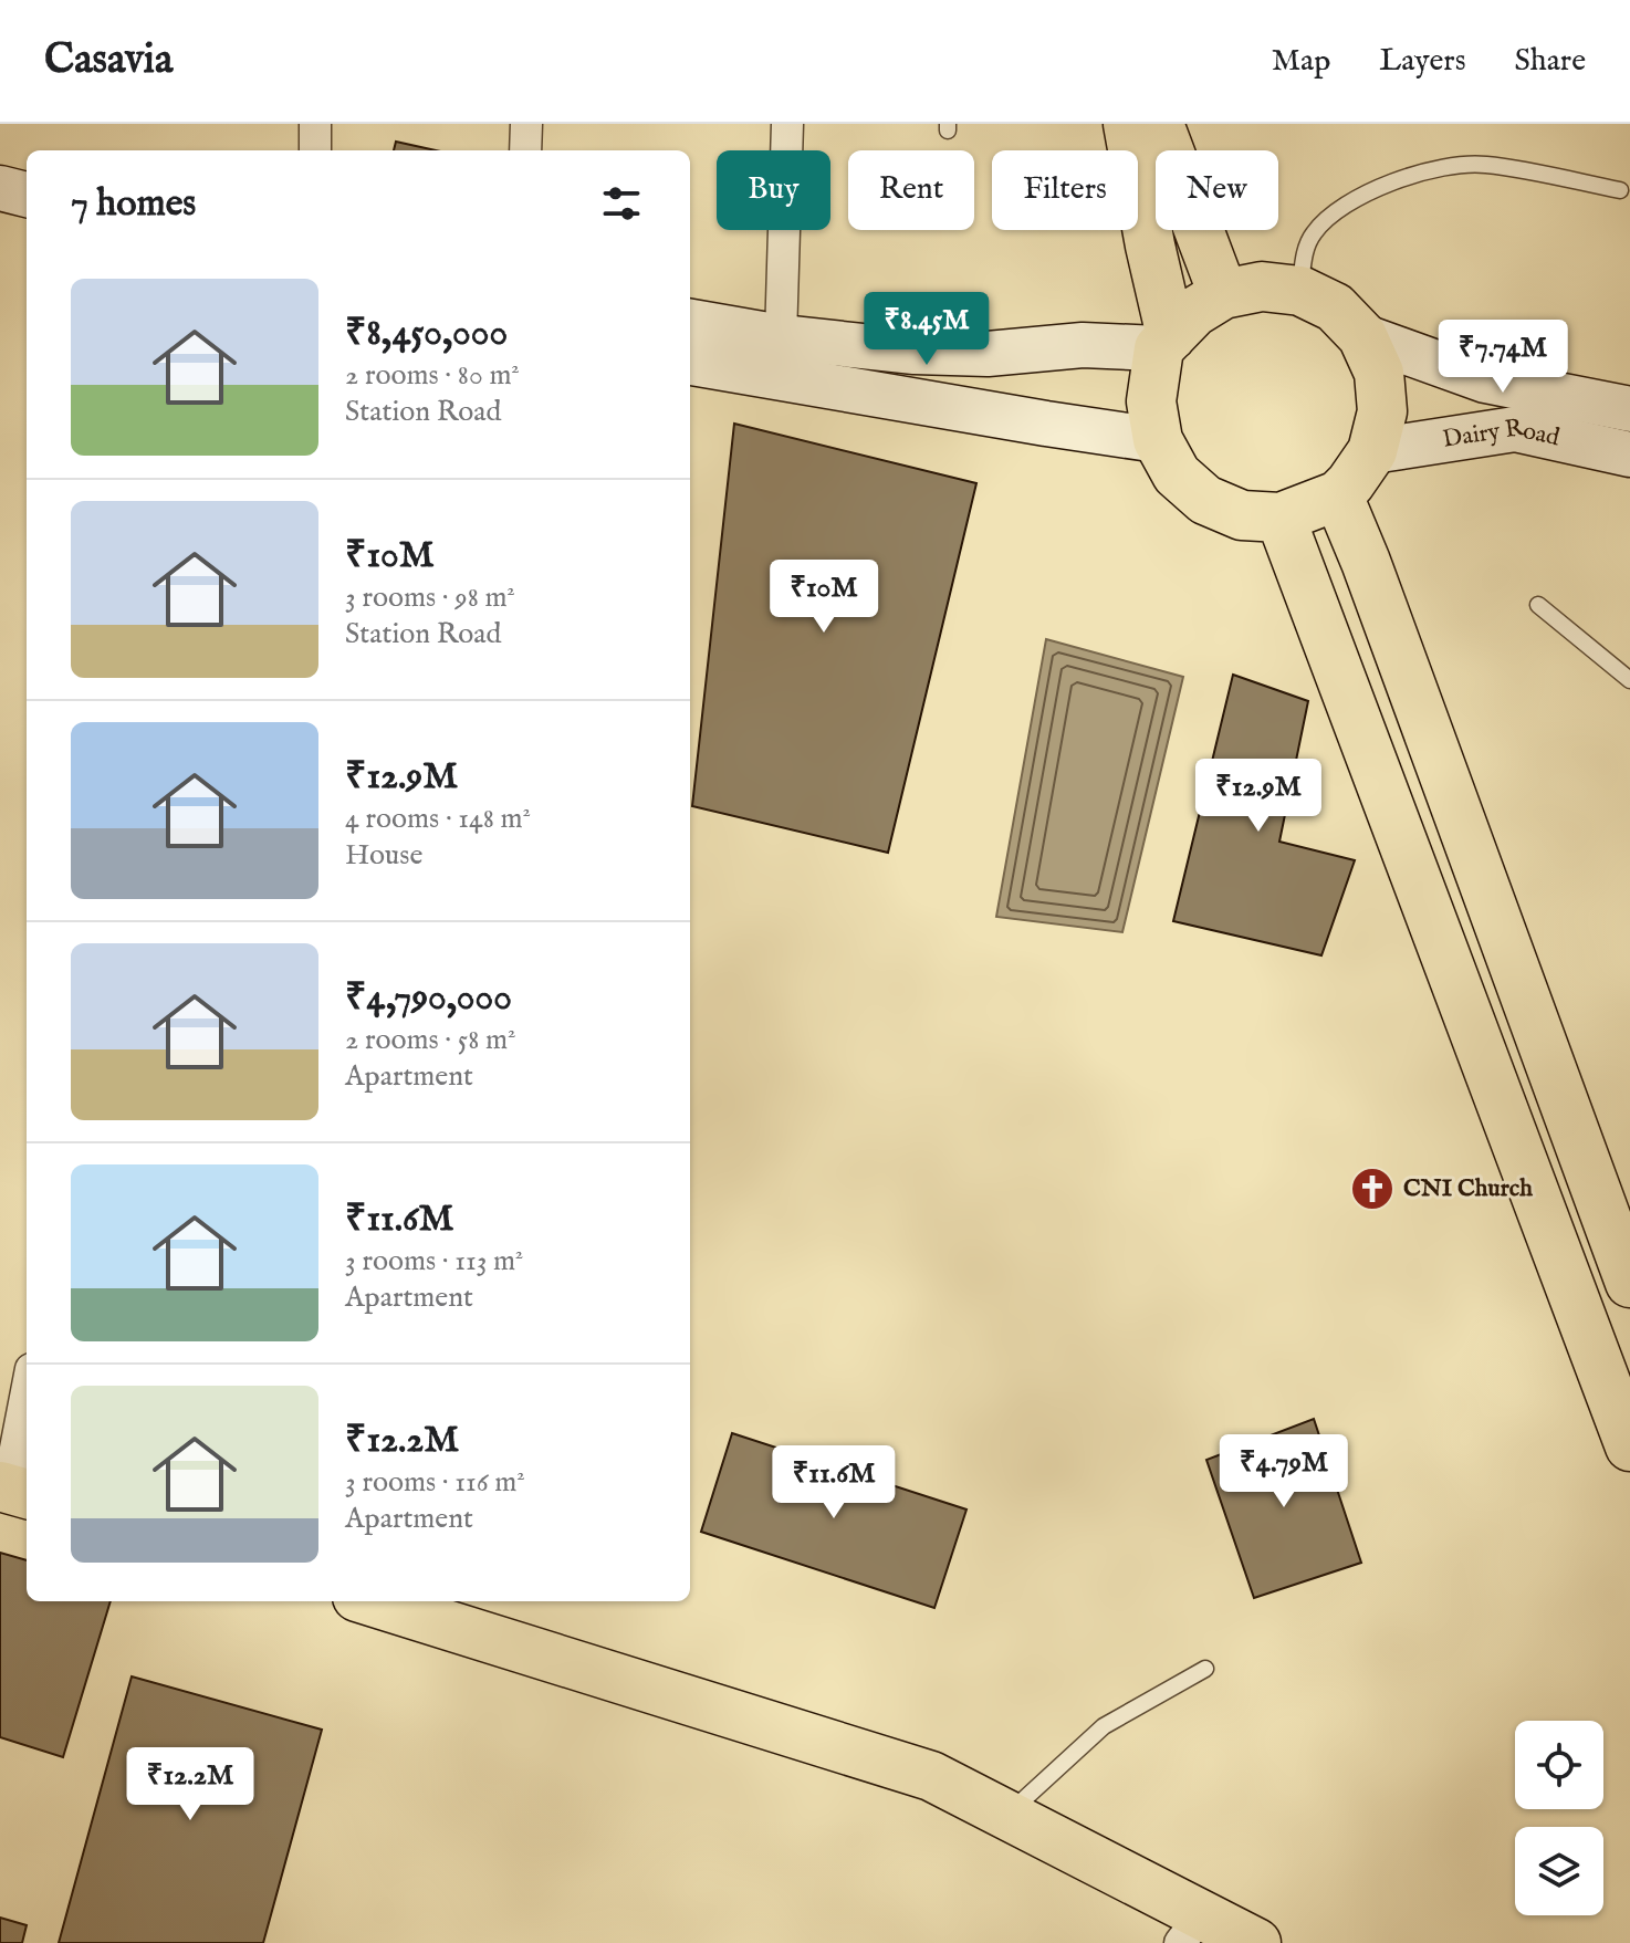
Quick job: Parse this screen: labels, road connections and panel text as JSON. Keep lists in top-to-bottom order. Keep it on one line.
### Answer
{"streets":{"main road":["Dairy Road"]},"places":{"church":["CNI Church"]},"page":{"header":"Casavia","nav":["Map","Layers","Share"],"chip":["Buy","Rent","Filters","New"],"heading":"7 homes","list":[{"name":"₹8,450,000","note":"2 rooms · 80 m² · Station Road"},{"name":"₹10M","note":"3 rooms · 98 m² · Station Road"},{"name":"₹12.9M","note":"4 rooms · 148 m² · House"},{"name":"₹4,790,000","note":"2 rooms · 58 m² · Apartment"},{"name":"₹11.6M","note":"3 rooms · 113 m² · Apartment"},{"name":"₹12.2M","note":"3 rooms · 116 m² · Apartment"}],"price":["₹8.45M","₹7.74M","₹10M","₹12.9M","₹4.79M","₹11.6M","₹12.2M"]}}
